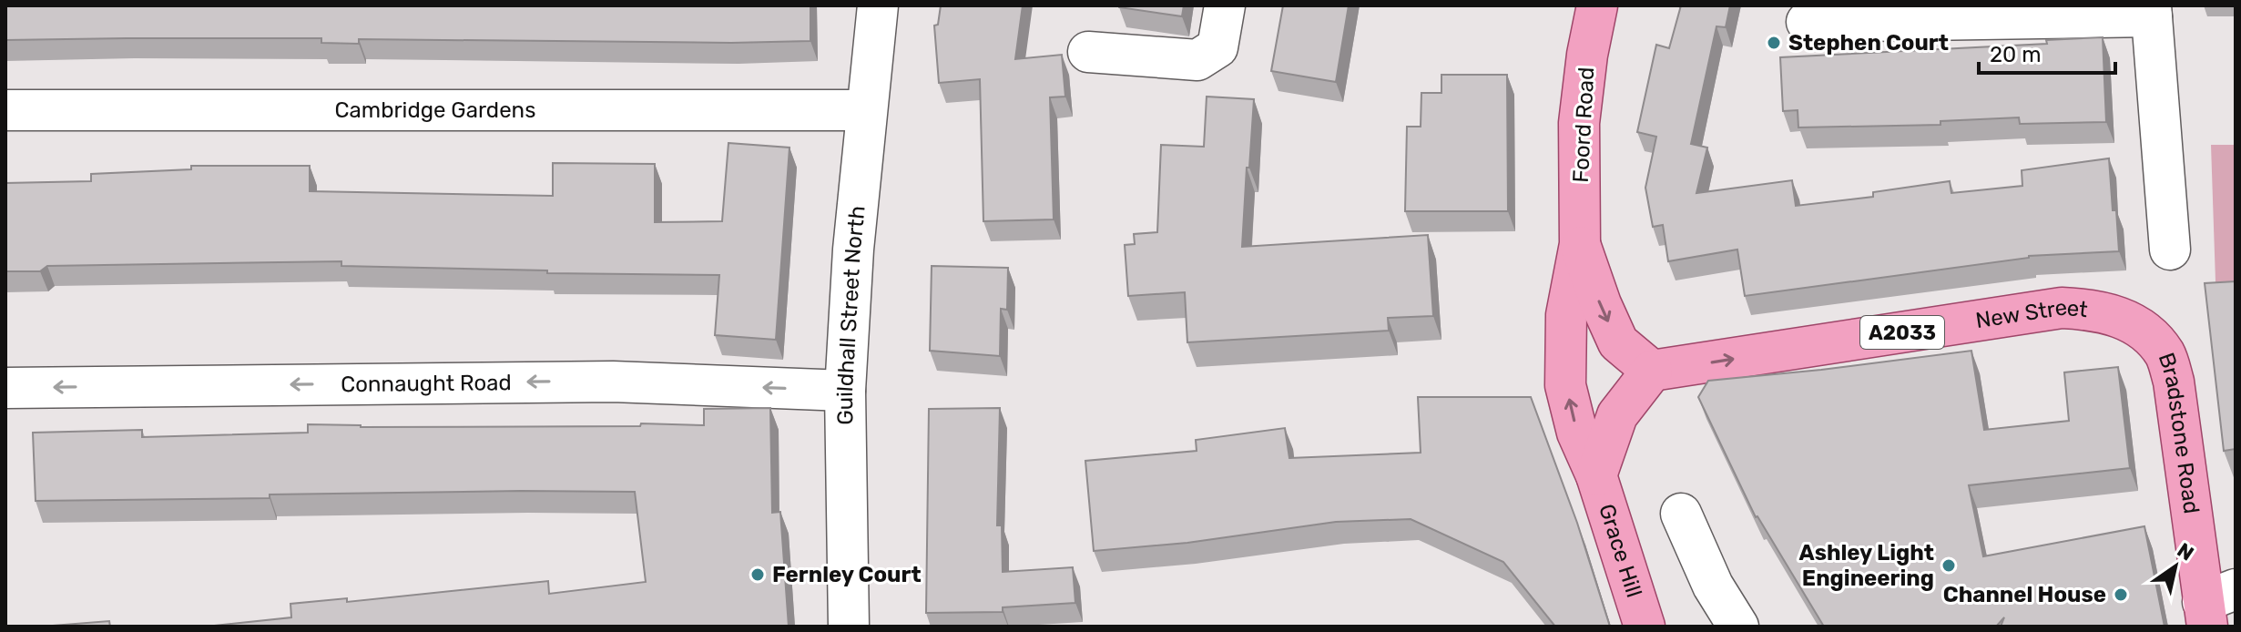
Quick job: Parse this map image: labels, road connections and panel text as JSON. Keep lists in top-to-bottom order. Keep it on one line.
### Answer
{"streets":{"main road":["Foord Road","New Street","A2033","Bradstone Road","Grace Hill"],"street":["Cambridge Gardens","Guildhall Street North","Connaught Road"]},"crossings":[["Cambridge Gardens","Guildhall Street North"],["Foord Road","Grace Hill"],["Guildhall Street North","Connaught Road"],["New Street","Bradstone Road"]],"one_way":["New Street","Connaught Road","Grace Hill"],"places":["Stephen Court","Ashley Light Engineering","Fernley Court","Channel House"],"scale_bar":"20 m","north":"top right"}
